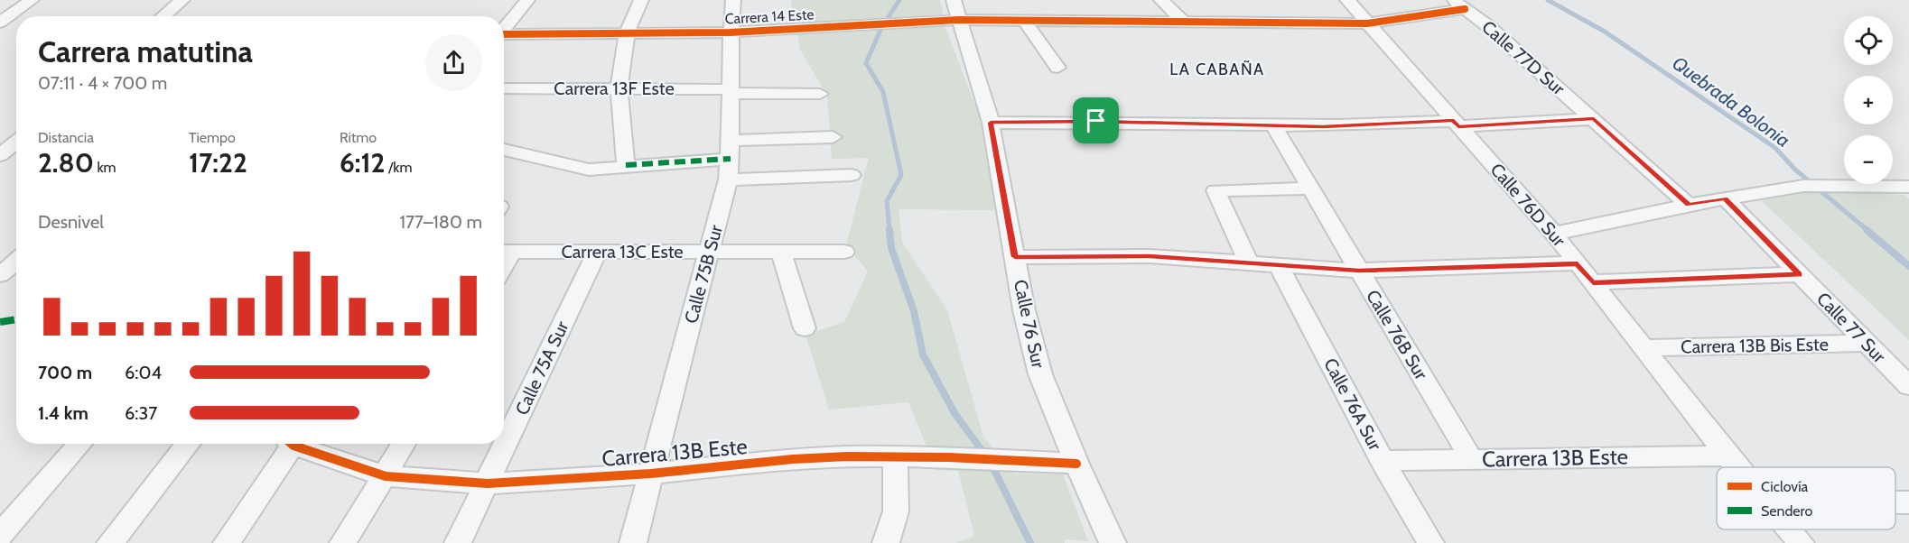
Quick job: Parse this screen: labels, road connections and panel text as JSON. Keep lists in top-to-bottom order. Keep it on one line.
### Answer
{"streets":{"street":["Carrera 14 Este","Calle 77D Sur","Carrera 13F Este","Calle 76D Sur","Carrera 13C Este","Calle 75B Sur","Calle 76 Sur","Calle 77 Sur","Calle 76B Sur","Carrera 13B Bis Este","Calle 75A Sur","Calle 76A Sur","Carrera 13B Este"]},"crossings":[["Carrera 14 Este","Calle 77D Sur"],["Carrera 14 Este","Calle 76D Sur"],["Carrera 14 Este","Calle 75B Sur"],["Carrera 14 Este","Calle 76 Sur"],["Carrera 13F Este","Calle 75B Sur"],["Calle 76D Sur","Carrera 13B Bis Este"],["Calle 76D Sur","Carrera 13B Este"],["Carrera 13C Este","Calle 75B Sur"],["Carrera 13C Este","Calle 75A Sur"],["Calle 75B Sur","Carrera 13B Este"],["Calle 76 Sur","Carrera 13B Este"],["Calle 77 Sur","Carrera 13B Bis Este"],["Calle 76B Sur","Carrera 13B Este"],["Calle 75A Sur","Carrera 13B Este"],["Calle 76A Sur","Carrera 13B Este"]],"districts":["LA CABAÑA"],"water":["Quebrada Bolonia"],"legend":["Ciclovía","Sendero"],"page":{"map_buttons":["+","−"],"heading":["Carrera matutina","07:11 · 4 × 700 m"],"stats":[["Distancia","2.80 km"],["Tiempo","17:22"],["Ritmo","6:12 /km"]],"chart":["Desnivel","177–180 m"],"list":[{"name":"700 m","note":"6:04"},{"name":"1.4 km","note":"6:37"}]}}
